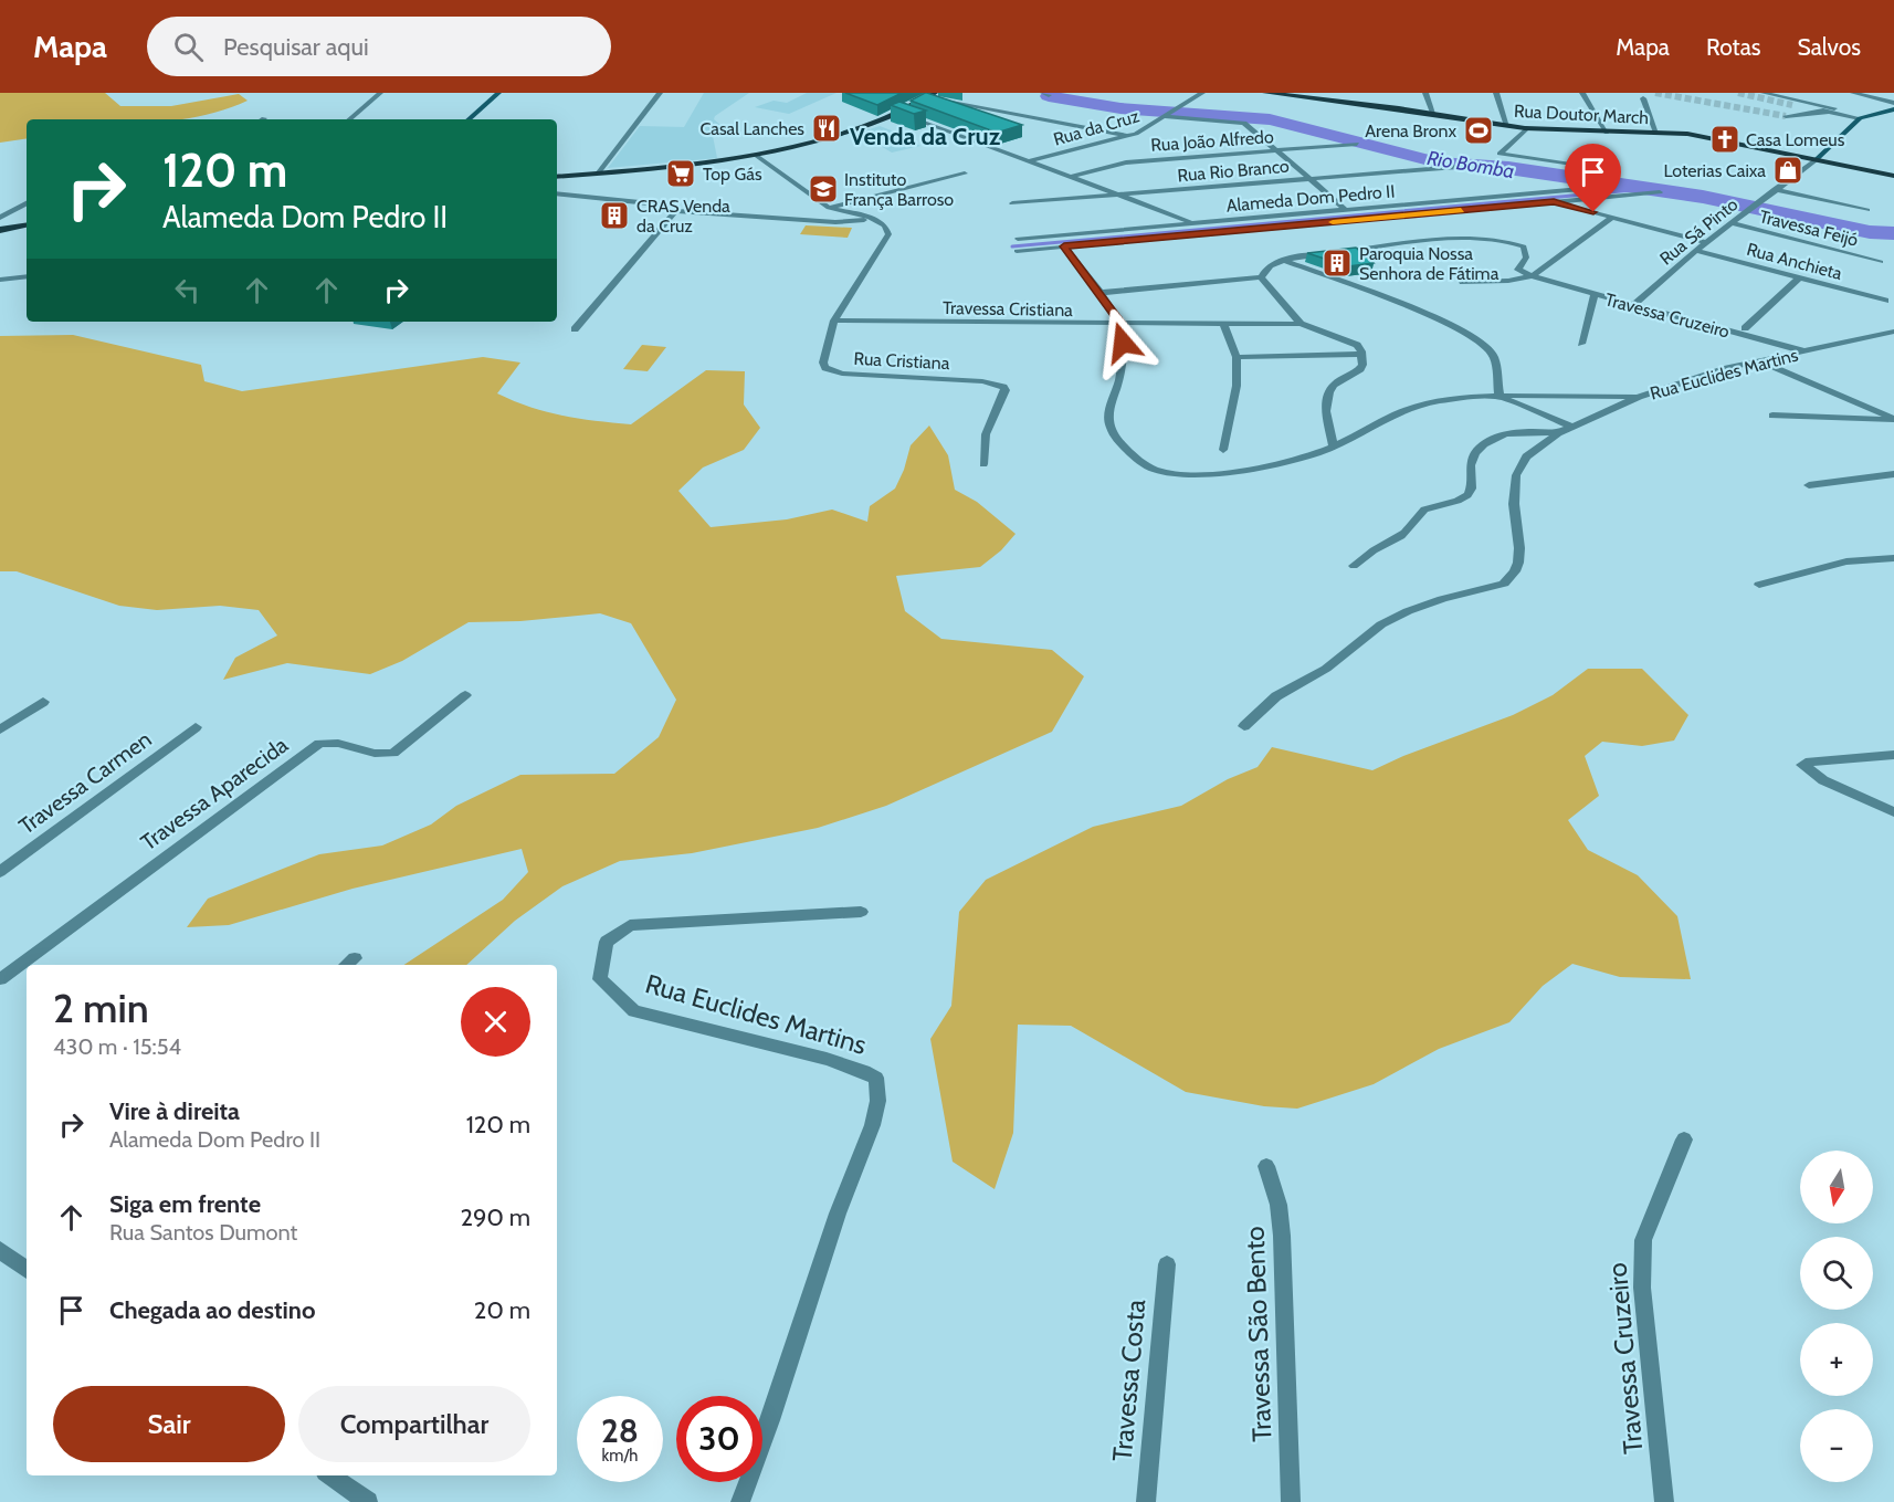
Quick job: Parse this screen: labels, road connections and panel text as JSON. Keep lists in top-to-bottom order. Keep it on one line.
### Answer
{"streets":{"main road":["Rua Doutor March"],"street":["Rua da Cruz","Rua João Alfredo","Rua Rio Branco","Alameda Dom Pedro II","Travessa Feijó","Rua Sá Pinto","Rua Anchieta","Travessa Cristiana","Travessa Cruzeiro","Rua Cristiana","Rua Euclides Martins","Travessa Carmen","Travessa Aparecida","Travessa São Bento","Travessa Costa"]},"crossings":[["Rua Doutor March","Rua Sá Pinto"],["Travessa Feijó","Rua Sá Pinto"],["Rua Sá Pinto","Rua Anchieta"],["Rua Sá Pinto","Travessa Cruzeiro"],["Travessa Cristiana","Rua Cristiana"],["Travessa Cruzeiro","Rua Euclides Martins"]],"districts":["Venda da Cruz"],"water":["Rio Bomba"],"places":{"restaurant":["Casal Lanches"],"sports":["Arena Bronx"],"church":["Casa Lomeus"],"shop":["Loterias Caixa"],"supermarket":["Top Gás"],"school or university":["Instituto França Barroso"],"building":["CRAS Venda da Cruz","Paroquia Nossa Senhora de Fátima"]},"north":"bottom","page":{"header":"Mapa","search":"Pesquisar aqui","nav":["Mapa","Rotas","Salvos"],"turn":["120 m","Alameda Dom Pedro II"],"heading":["2 min","430 m · 15:54"],"list":[{"name":"Vire à direita","note":"Alameda Dom Pedro II","value":"120 m"},{"name":"Siga em frente","note":"Rua Santos Dumont","value":"290 m"},{"name":"Chegada ao destino","value":"20 m"}],"map_buttons":["+","−"],"buttons":["Sair","Compartilhar"],"speed":"28 km/h","limit":"30"}}
